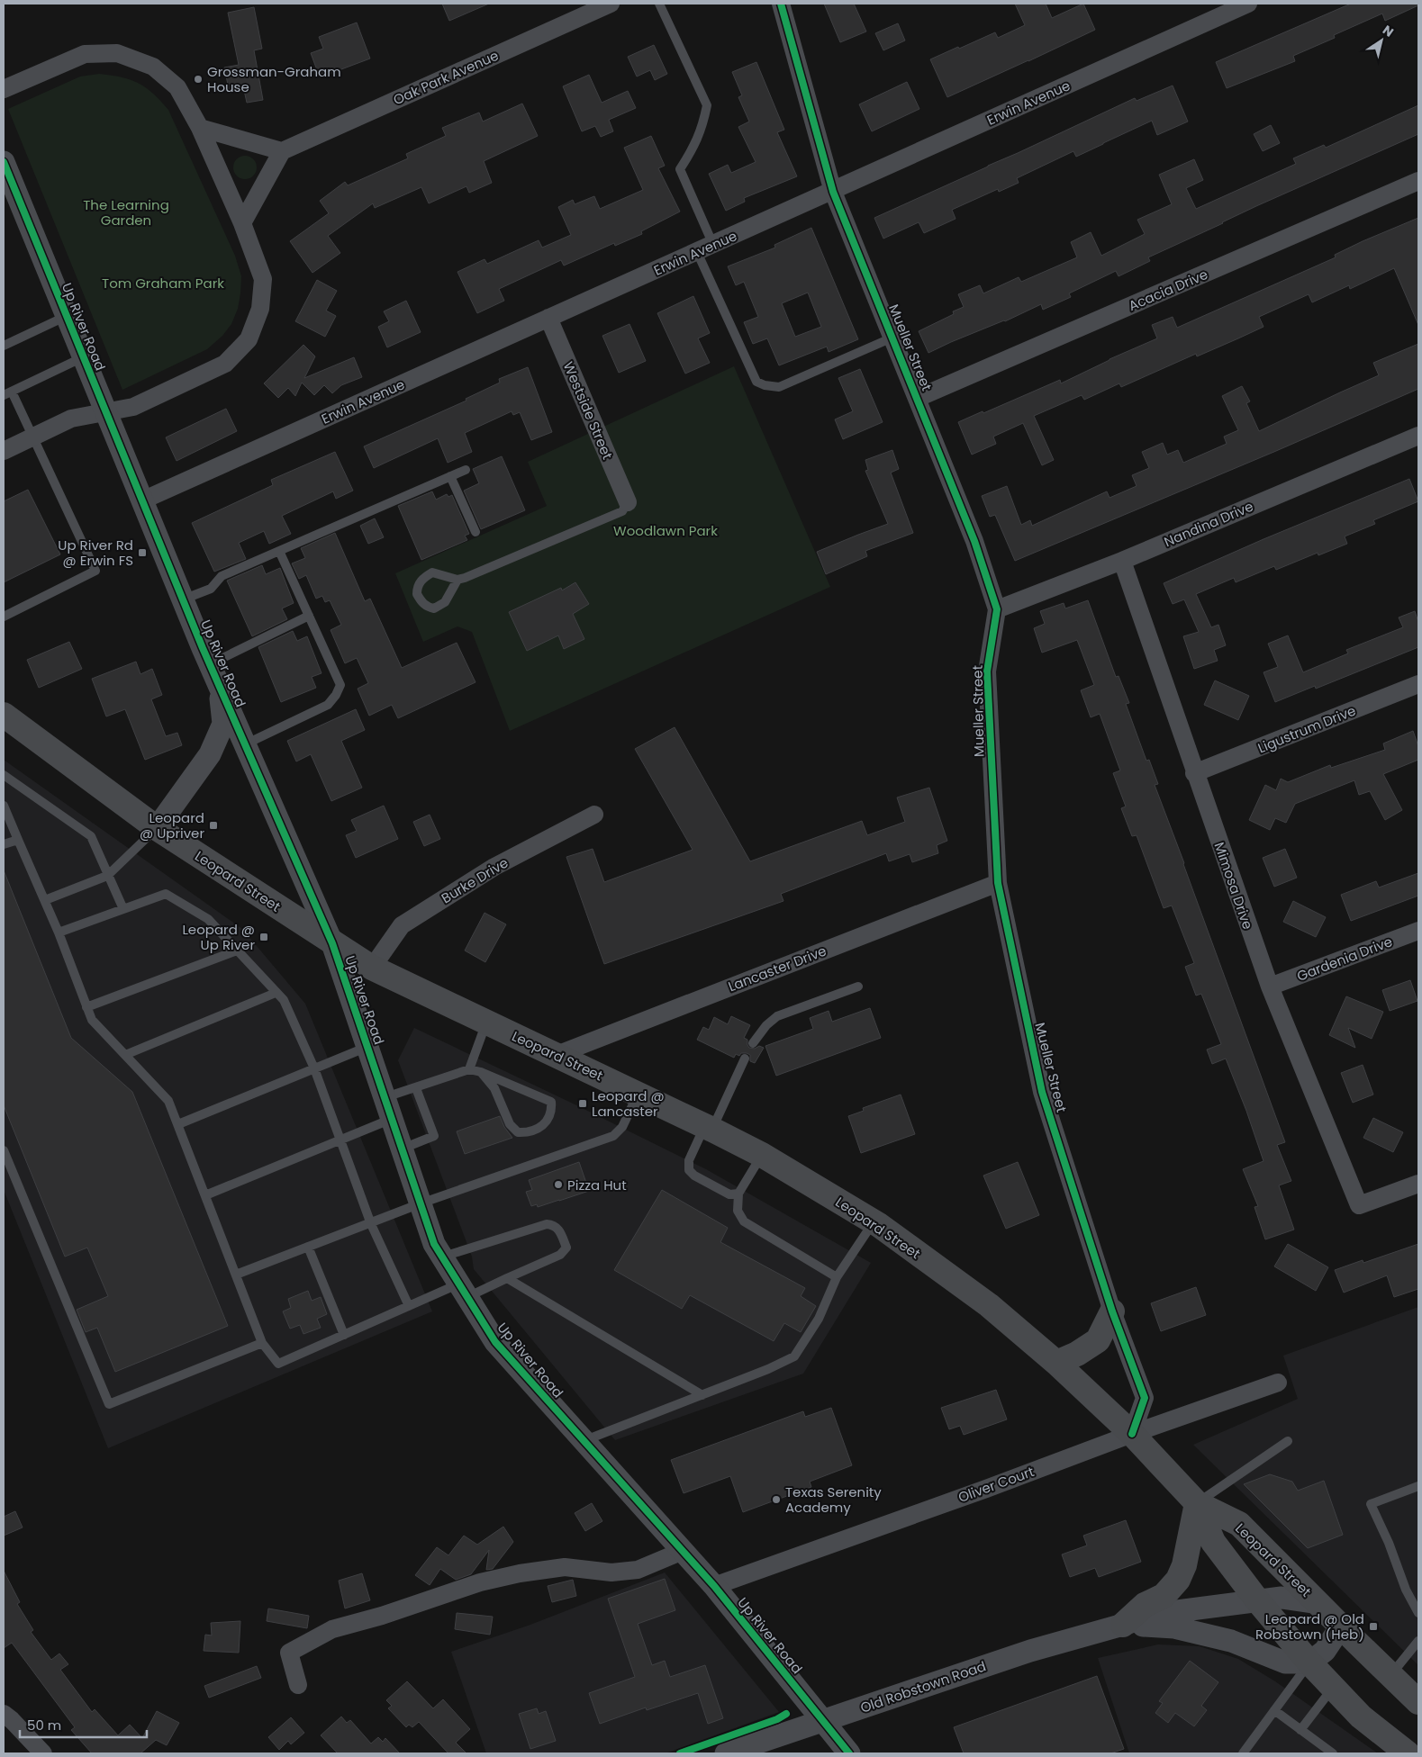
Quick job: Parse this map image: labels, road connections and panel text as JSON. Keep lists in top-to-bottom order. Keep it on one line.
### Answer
{"streets":{"main road":["Leopard Street"],"street":["Oak Park Avenue","Erwin Avenue","Acacia Drive","Up River Road","Mueller Street","Westside Street","Nandina Drive","Ligustrum Drive","Burke Drive","Mimosa Drive","Gardenia Drive","Lancaster Drive","Oliver Court","Old Robstown Road"]},"crossings":[["Erwin Avenue","Up River Road"],["Erwin Avenue","Mueller Street"],["Erwin Avenue","Westside Street"],["Acacia Drive","Mueller Street"],["Up River Road","Leopard Street"],["Up River Road","Oliver Court"],["Up River Road","Old Robstown Road"],["Mueller Street","Nandina Drive"],["Mueller Street","Leopard Street"],["Mueller Street","Lancaster Drive"],["Mueller Street","Oliver Court"],["Nandina Drive","Mimosa Drive"],["Ligustrum Drive","Mimosa Drive"],["Burke Drive","Leopard Street"],["Leopard Street","Lancaster Drive"],["Leopard Street","Oliver Court"],["Leopard Street","Old Robstown Road"],["Mimosa Drive","Gardenia Drive"]],"parks":["The Learning Garden","Tom Graham Park","Woodlawn Park"],"places":{"other":["Grossman-Graham House","Pizza Hut","Texas Serenity Academy"],"transit":["Up River Rd @ Erwin FS","Leopard @ Upriver","Leopard @ Up River","Leopard @ Lancaster","Leopard @ Old Robstown (Heb)"]},"scale_bar":"50 m","north":"top right"}
